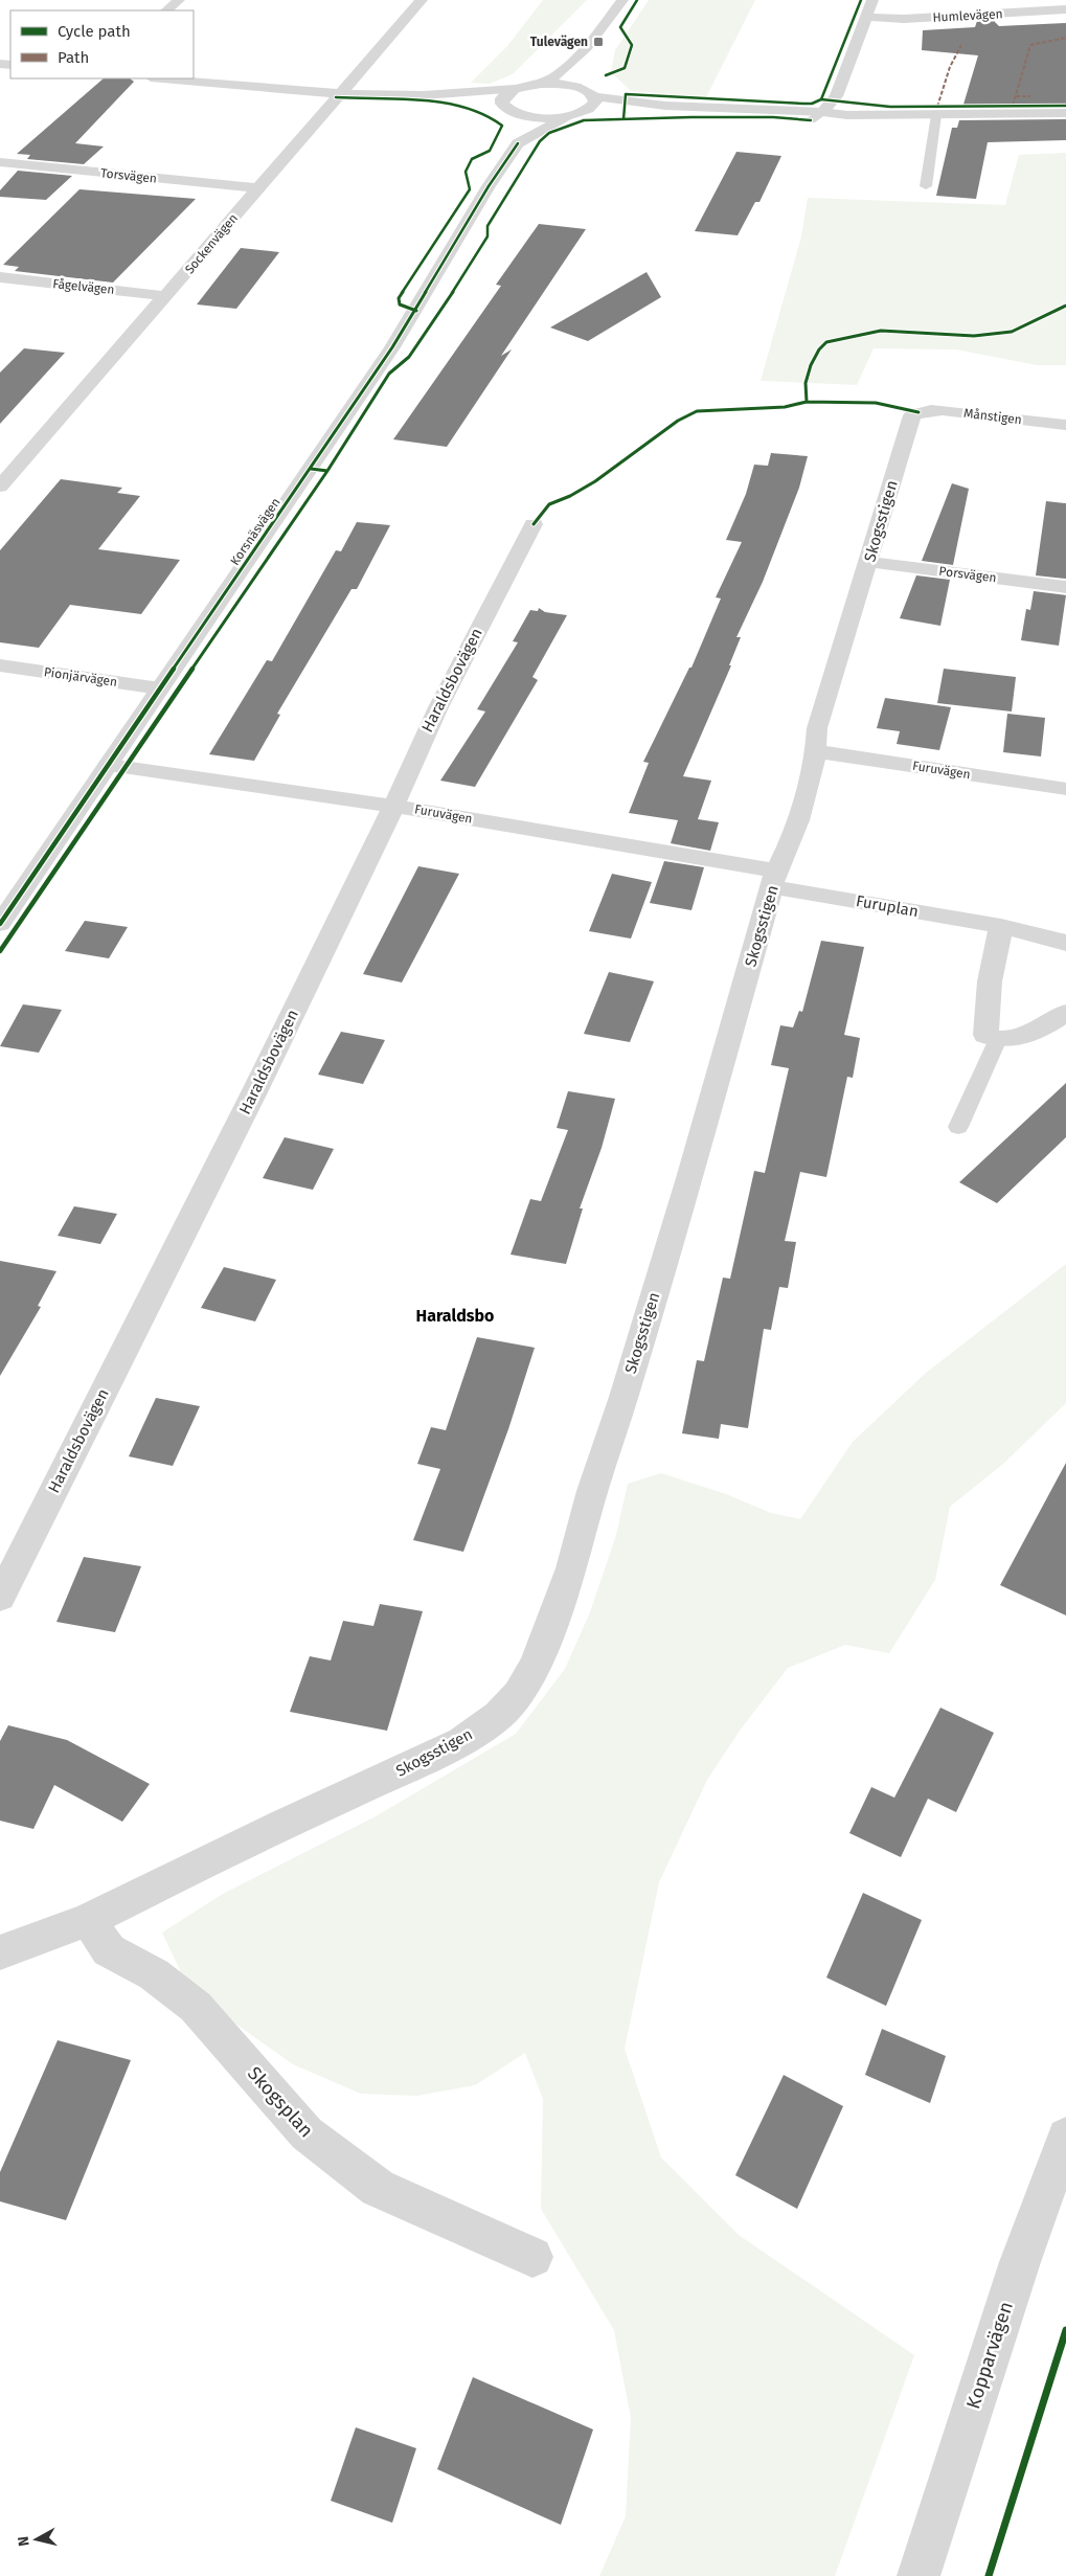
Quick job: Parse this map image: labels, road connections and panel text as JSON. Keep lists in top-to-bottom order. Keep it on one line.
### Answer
{"streets":{"street":["Humlevägen","Torsvägen","Sockenvägen","Fågelvägen","Månstigen","Skogsstigen","Korsnäsvägen","Porsvägen","Pionjärvägen","Haraldsbovägen","Furuvägen","Furuplan","Skogsplan","Kopparvägen"]},"crossings":[["Torsvägen","Sockenvägen"],["Sockenvägen","Fågelvägen"],["Månstigen","Skogsstigen"],["Skogsstigen","Porsvägen"],["Skogsstigen","Furuvägen"],["Skogsstigen","Furuplan"],["Skogsstigen","Skogsplan"],["Korsnäsvägen","Pionjärvägen"],["Korsnäsvägen","Furuvägen"],["Haraldsbovägen","Furuvägen"],["Furuvägen","Furuplan"]],"districts":["Haraldsbo"],"places":{"transit":["Tulevägen"]},"legend":["Cycle path","Path"],"north":"left"}
